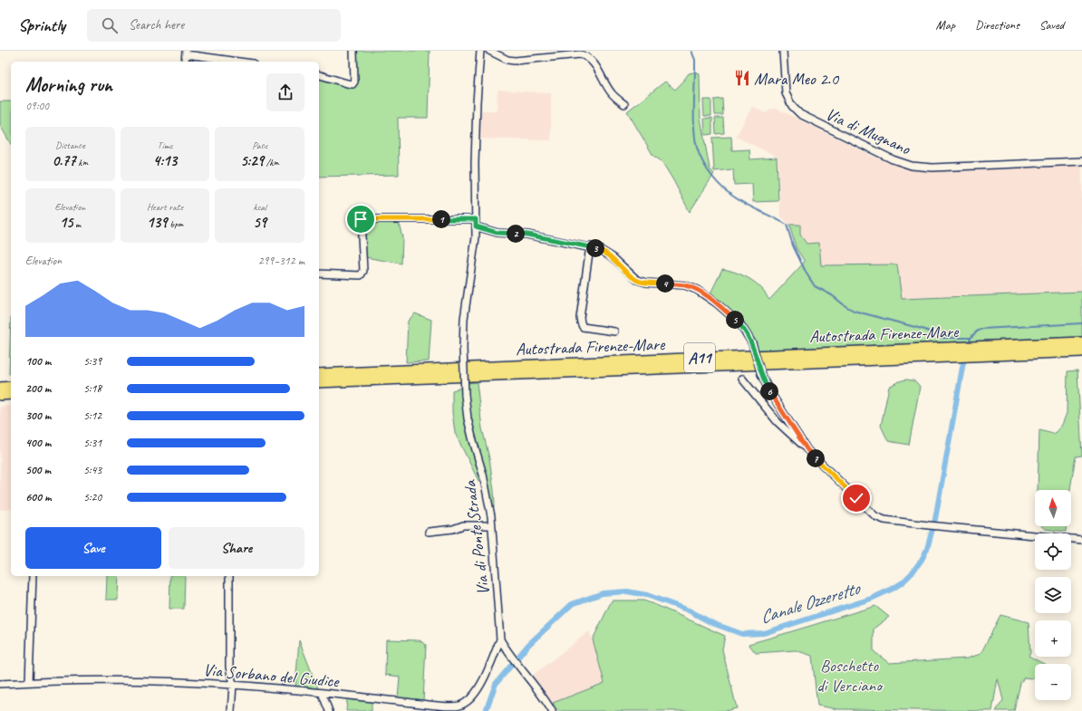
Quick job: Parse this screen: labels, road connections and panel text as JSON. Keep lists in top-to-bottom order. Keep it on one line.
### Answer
{"streets":{"highway":["Autostrada Firenze-Mare","A11"],"street":["Via di Mugnano","Via di Ponte Strada","Via Sorbano del Giudice"]},"crossings":[["Via di Ponte Strada","Via Sorbano del Giudice"]],"water":["Canale Ozzeretto"],"parks":["Boschetto di Verciano"],"places":{"restaurant":["Mara Meo 2.0"]},"north":"top","page":{"header":"Sprintly","search":"Search here","nav":["Map","Directions","Saved"],"heading":["Morning run","09:00"],"stats":[["Distance","0.77 km"],["Time","4:13"],["Pace","5:29 /km"],["Elevation","15 m"],["Heart rate","139 bpm"],["kcal","59"]],"pins":["1","2","3","4","5","6","7"],"chart":["Elevation","299–312 m"],"list":[{"name":"100 m","note":"5:39"},{"name":"200 m","note":"5:18"},{"name":"300 m","note":"5:12"},{"name":"400 m","note":"5:31"},{"name":"500 m","note":"5:43"},{"name":"600 m","note":"5:20"}],"map_buttons":["+","−"],"buttons":["Save","Share"]}}
